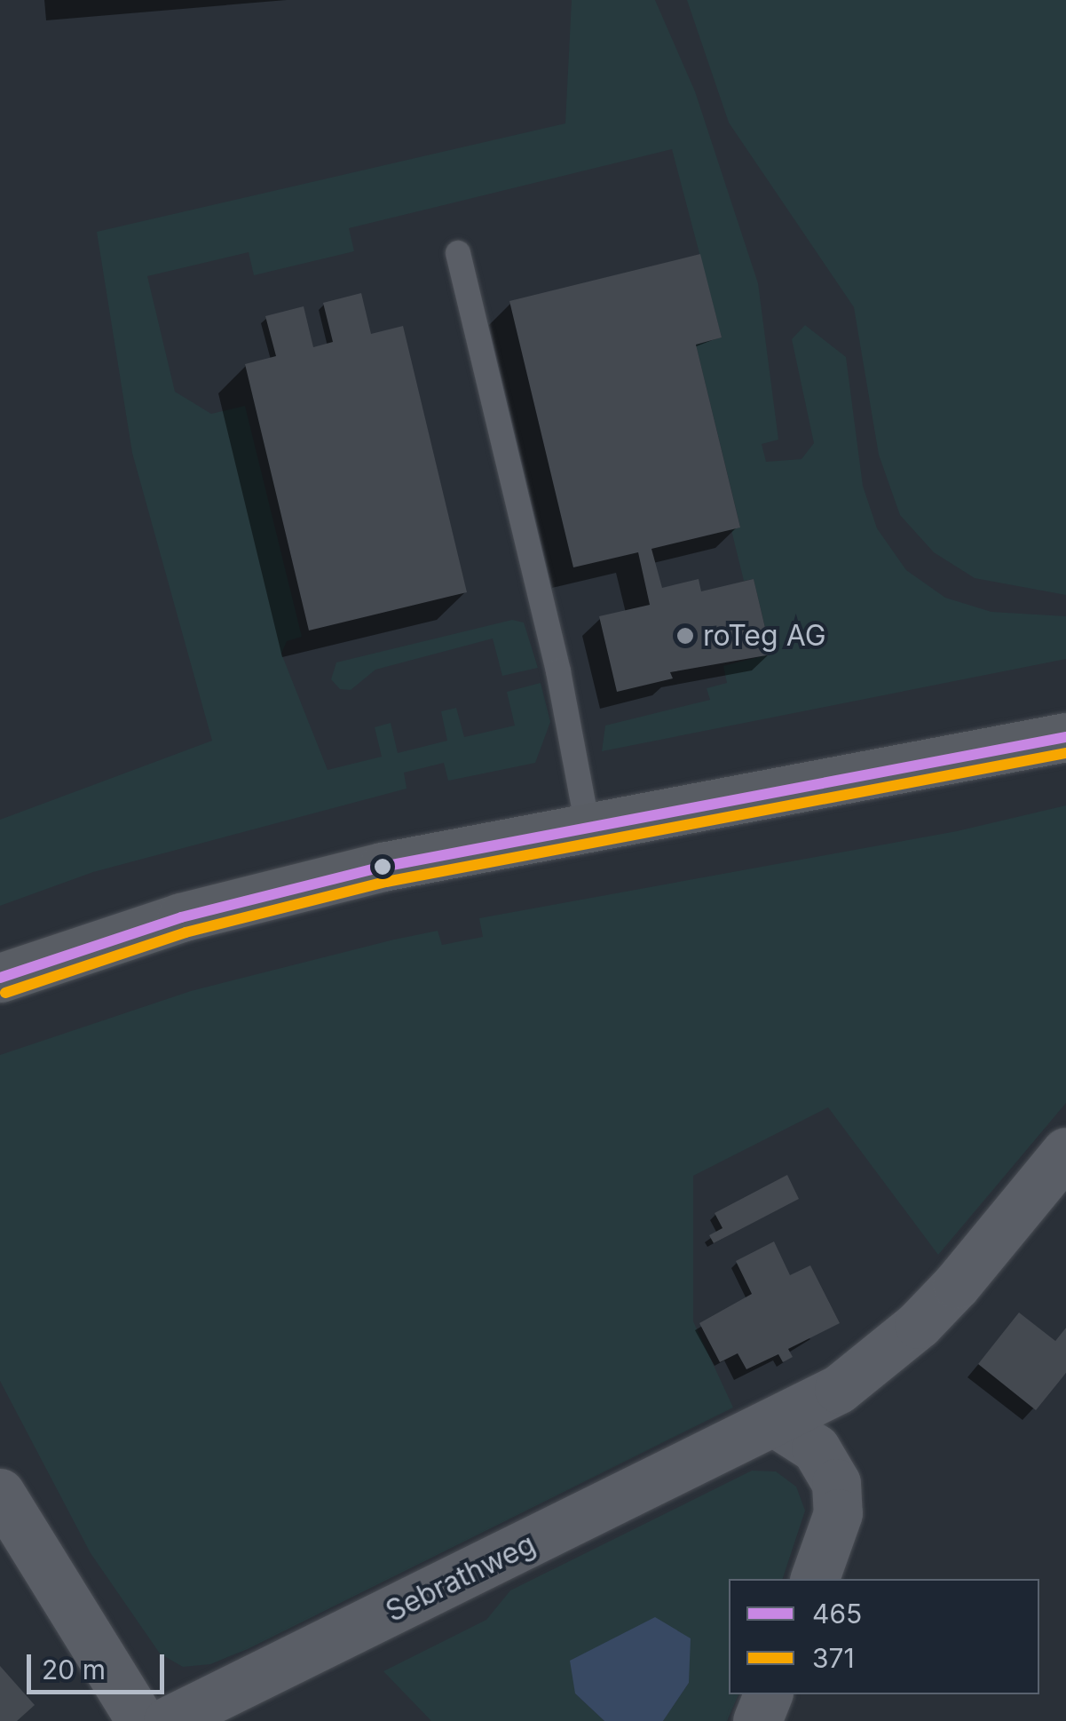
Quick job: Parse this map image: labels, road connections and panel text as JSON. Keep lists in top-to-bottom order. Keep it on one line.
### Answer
{"streets":{"street":["Sebrathweg"]},"places":["roTeg AG"],"lines":["transit line 465","transit line 371"],"legend":["465","371"],"scale_bar":"20 m"}
